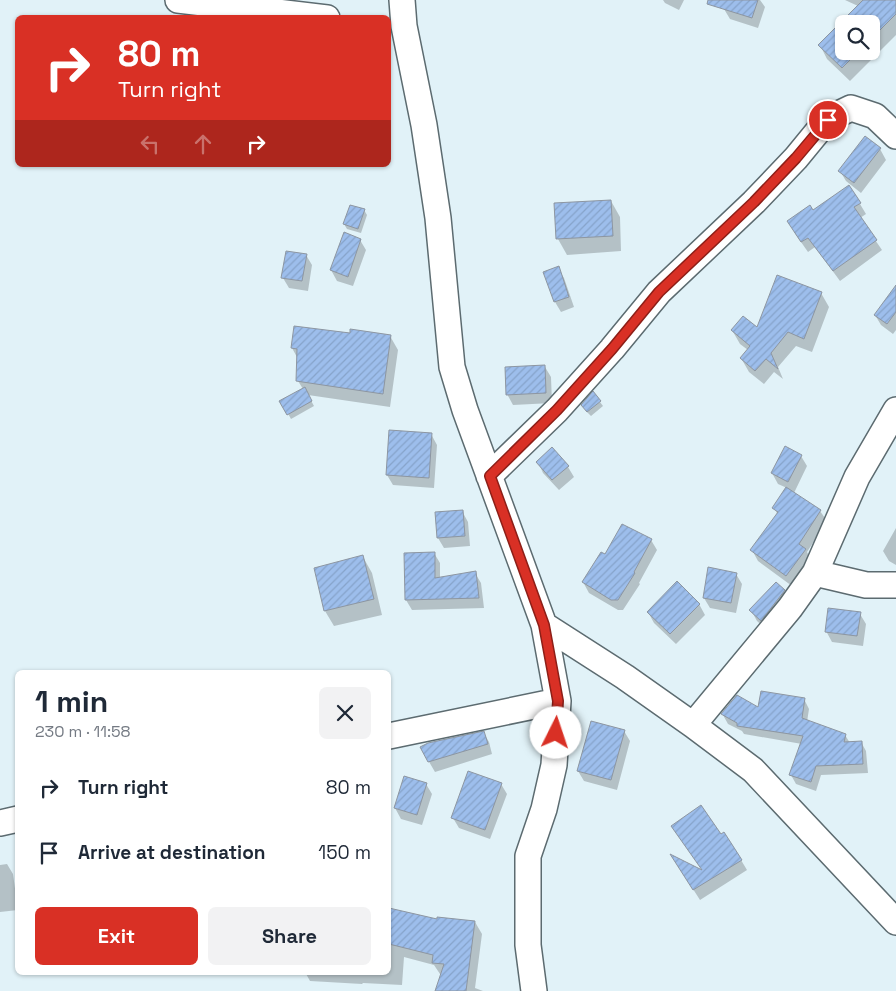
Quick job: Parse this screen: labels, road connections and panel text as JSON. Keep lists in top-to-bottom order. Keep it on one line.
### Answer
{"page":{"turn":["80 m","Turn right"],"heading":["1 min","230 m · 11:58"],"list":[{"name":"Turn right","value":"80 m"},{"name":"Arrive at destination","value":"150 m"}],"buttons":["Exit","Share"]}}
